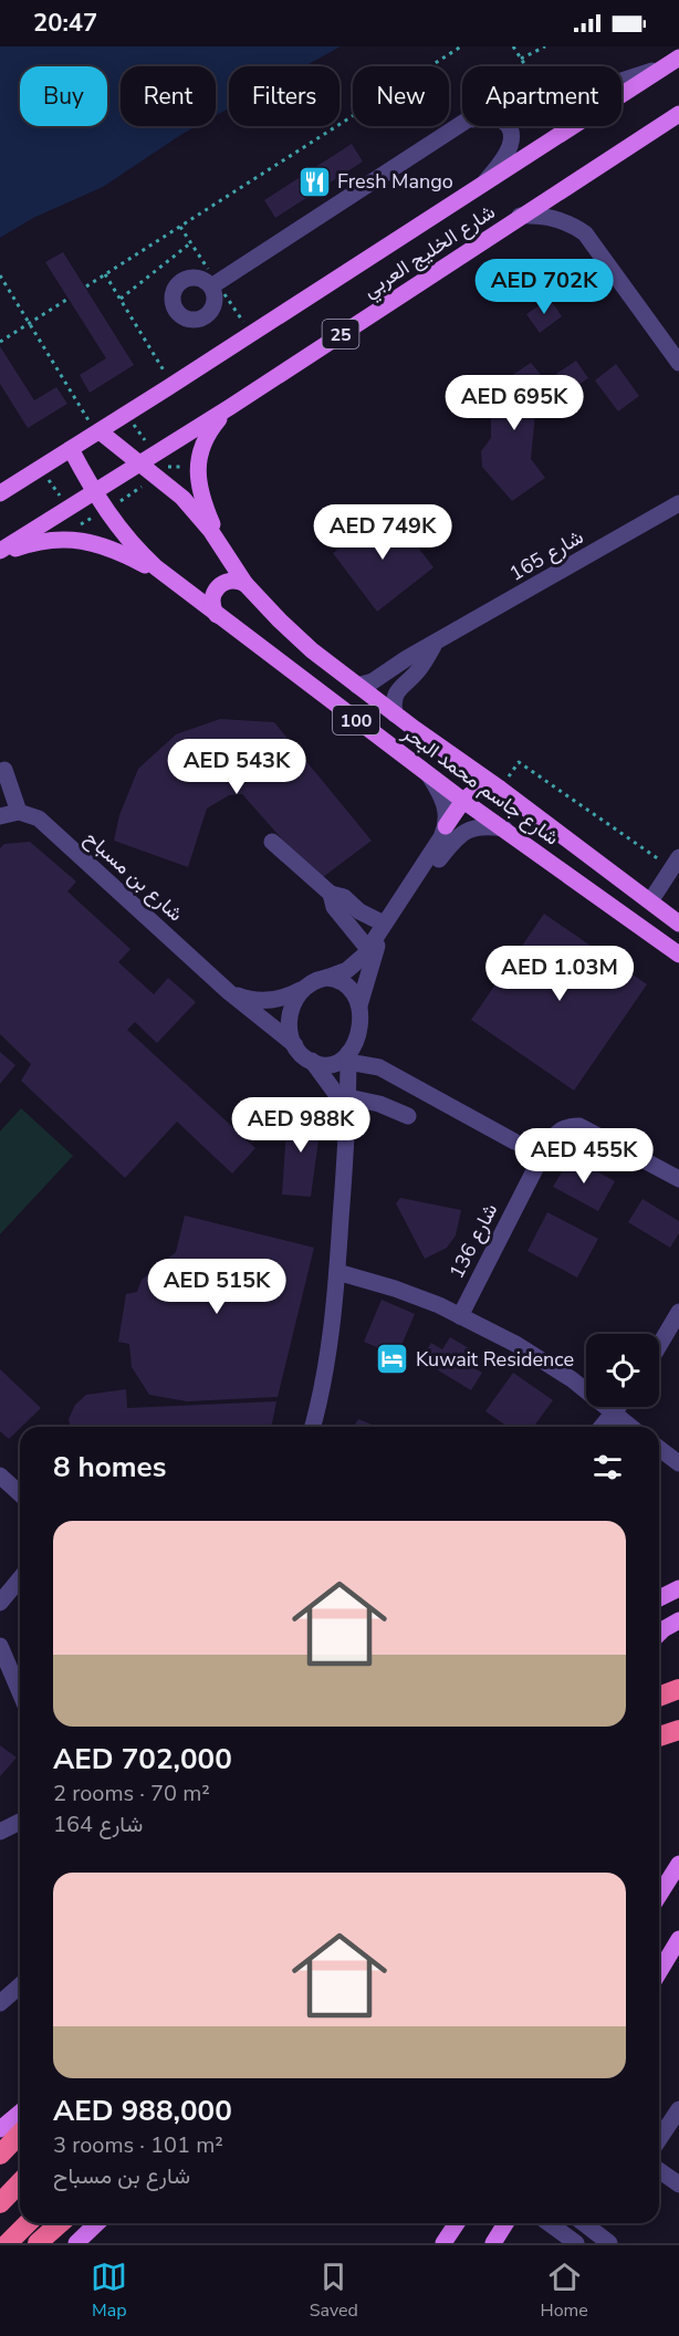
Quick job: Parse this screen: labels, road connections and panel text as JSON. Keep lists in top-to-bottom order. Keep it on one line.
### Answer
{"streets":{"main road":["شارع الخليج العربي","25","100","شارع جاسم محمد البحر"],"street":["شارع 165","شارع بن مسباح","شارع 136"]},"crossings":[["شارع الخليج العربي","شارع جاسم محمد البحر"],["شارع 165","شارع جاسم محمد البحر"]],"places":{"restaurant":["Fresh Mango"],"hotel":["Kuwait Residence"]},"page":{"status":"20:47","chip":["Buy","Rent","Filters","New","Apartment"],"price":["AED 702K","AED 695K","AED 749K","AED 543K","AED 1.03M","AED 988K","AED 455K","AED 515K"],"heading":"8 homes","list":[{"name":"AED 702,000","note":"2 rooms · 70 m² · شارع 164"},{"name":"AED 988,000","note":"3 rooms · 101 m² · شارع بن مسباح"}],"tabs":["Map","Saved","Home"]}}
